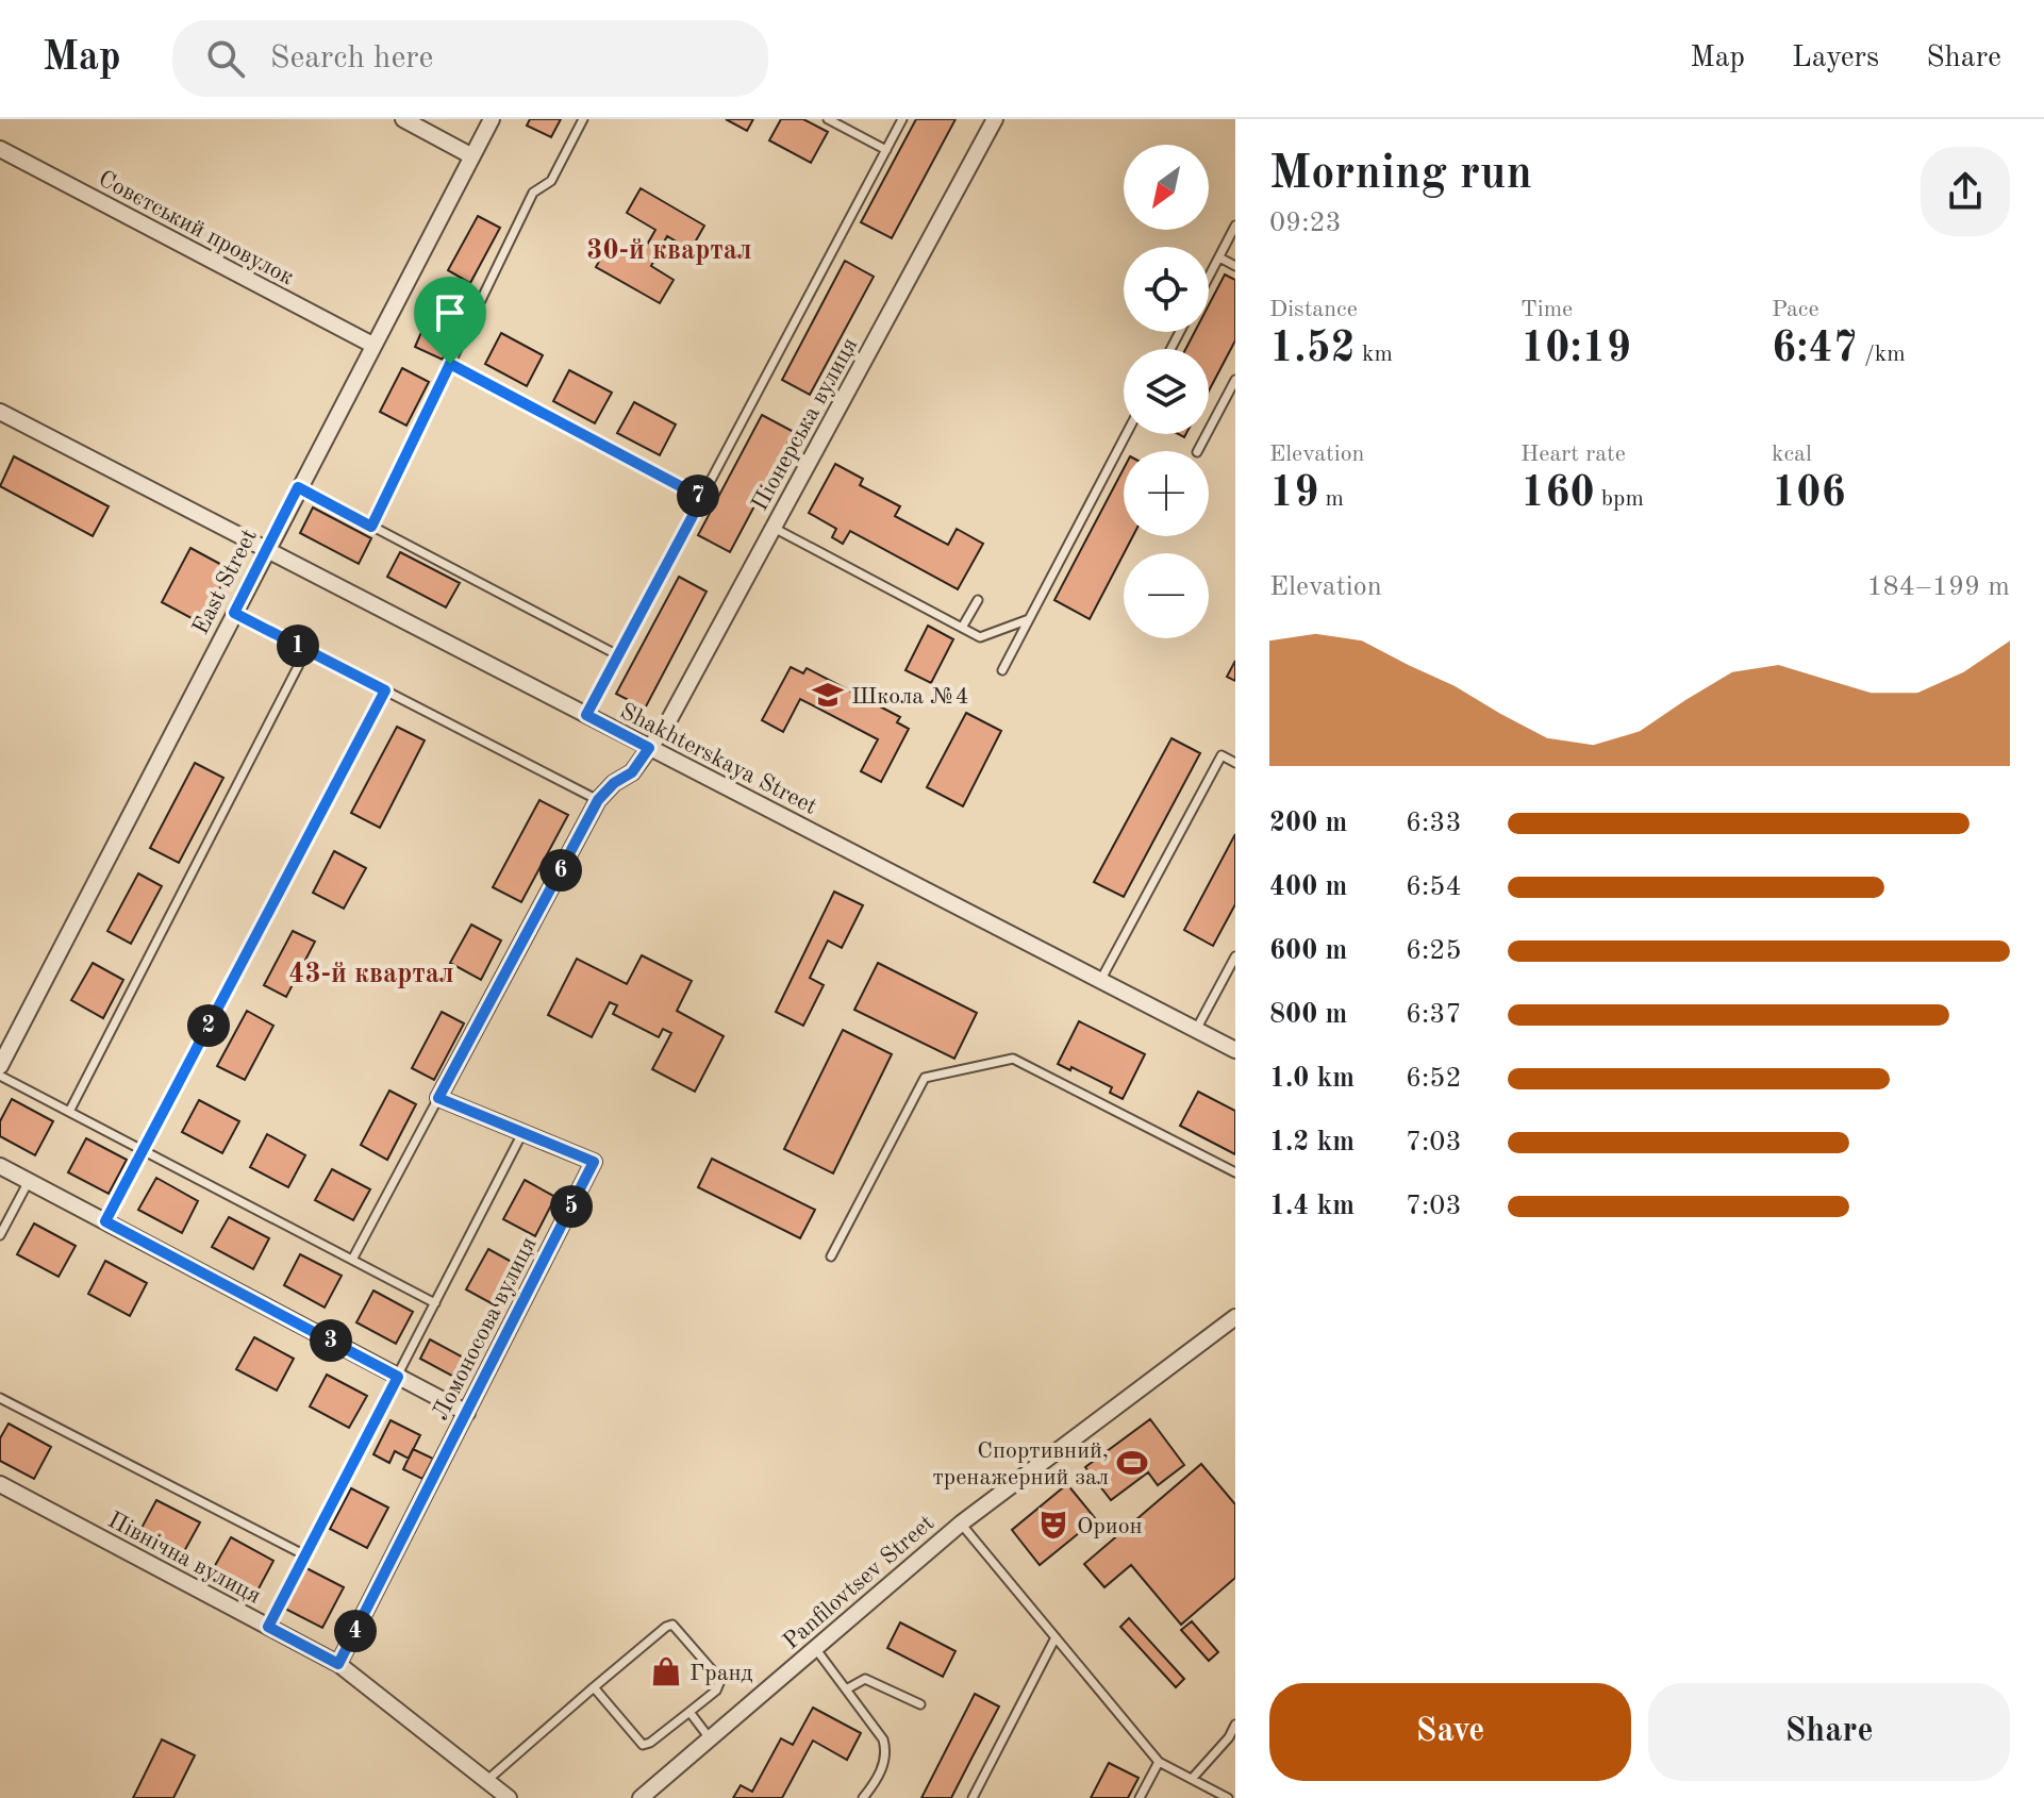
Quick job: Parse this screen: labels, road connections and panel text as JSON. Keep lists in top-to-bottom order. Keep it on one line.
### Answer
{"streets":{"street":["Совєтський провулок","Піонерська вулиця","East Street","Shakhterskaya Street","Ломоносова вулиця","Північна вулиця","Panfilovtsev Street"]},"crossings":[["Совєтський провулок","East Street"],["Піонерська вулиця","Shakhterskaya Street"],["East Street","Shakhterskaya Street"],["Ломоносова вулиця","Північна вулиця"]],"districts":["30-й квартал","43-й квартал"],"places":{"school or university":["Школа №4"],"sports":["Спортивний, тренажерний зал"],"theatre":["Орион"],"shop":["Гранд"]},"north":"bottom left","page":{"header":"Map","search":"Search here","nav":["Map","Layers","Share"],"heading":["Morning run","09:23"],"map_buttons":["+","−"],"stats":[["Distance","1.52 km"],["Time","10:19"],["Pace","6:47 /km"],["Elevation","19 m"],["Heart rate","160 bpm"],["kcal","106"]],"pins":["7","1","6","2","5","3","4"],"chart":["Elevation","184–199 m"],"list":[{"name":"200 m","note":"6:33"},{"name":"400 m","note":"6:54"},{"name":"600 m","note":"6:25"},{"name":"800 m","note":"6:37"},{"name":"1.0 km","note":"6:52"},{"name":"1.2 km","note":"7:03"},{"name":"1.4 km","note":"7:03"}],"buttons":["Save","Share"]}}
